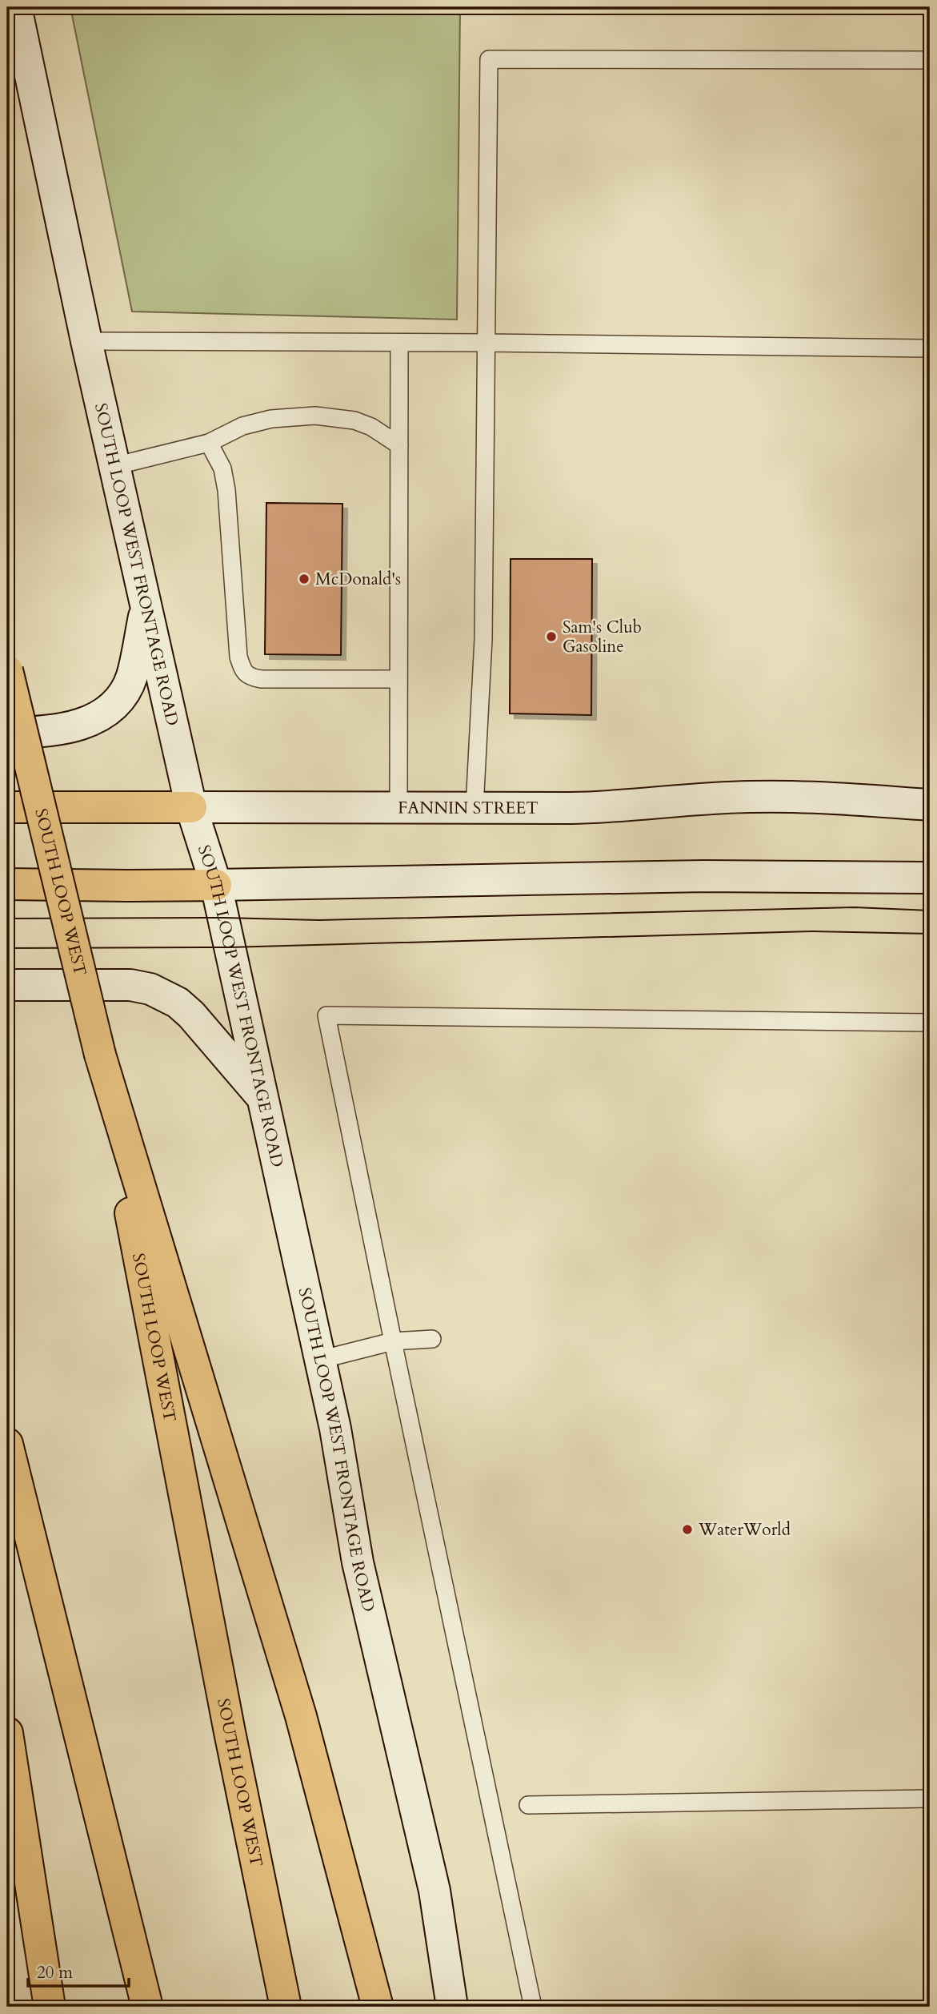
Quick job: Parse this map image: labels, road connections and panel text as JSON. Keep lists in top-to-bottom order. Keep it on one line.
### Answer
{"streets":{"main road":["SOUTH LOOP WEST FRONTAGE ROAD","FANNIN STREET","SOUTH LOOP WEST"]},"crossings":[["SOUTH LOOP WEST FRONTAGE ROAD","FANNIN STREET"]],"places":["McDonald's","Sam's Club Gasoline","WaterWorld"],"scale_bar":"20 m"}
